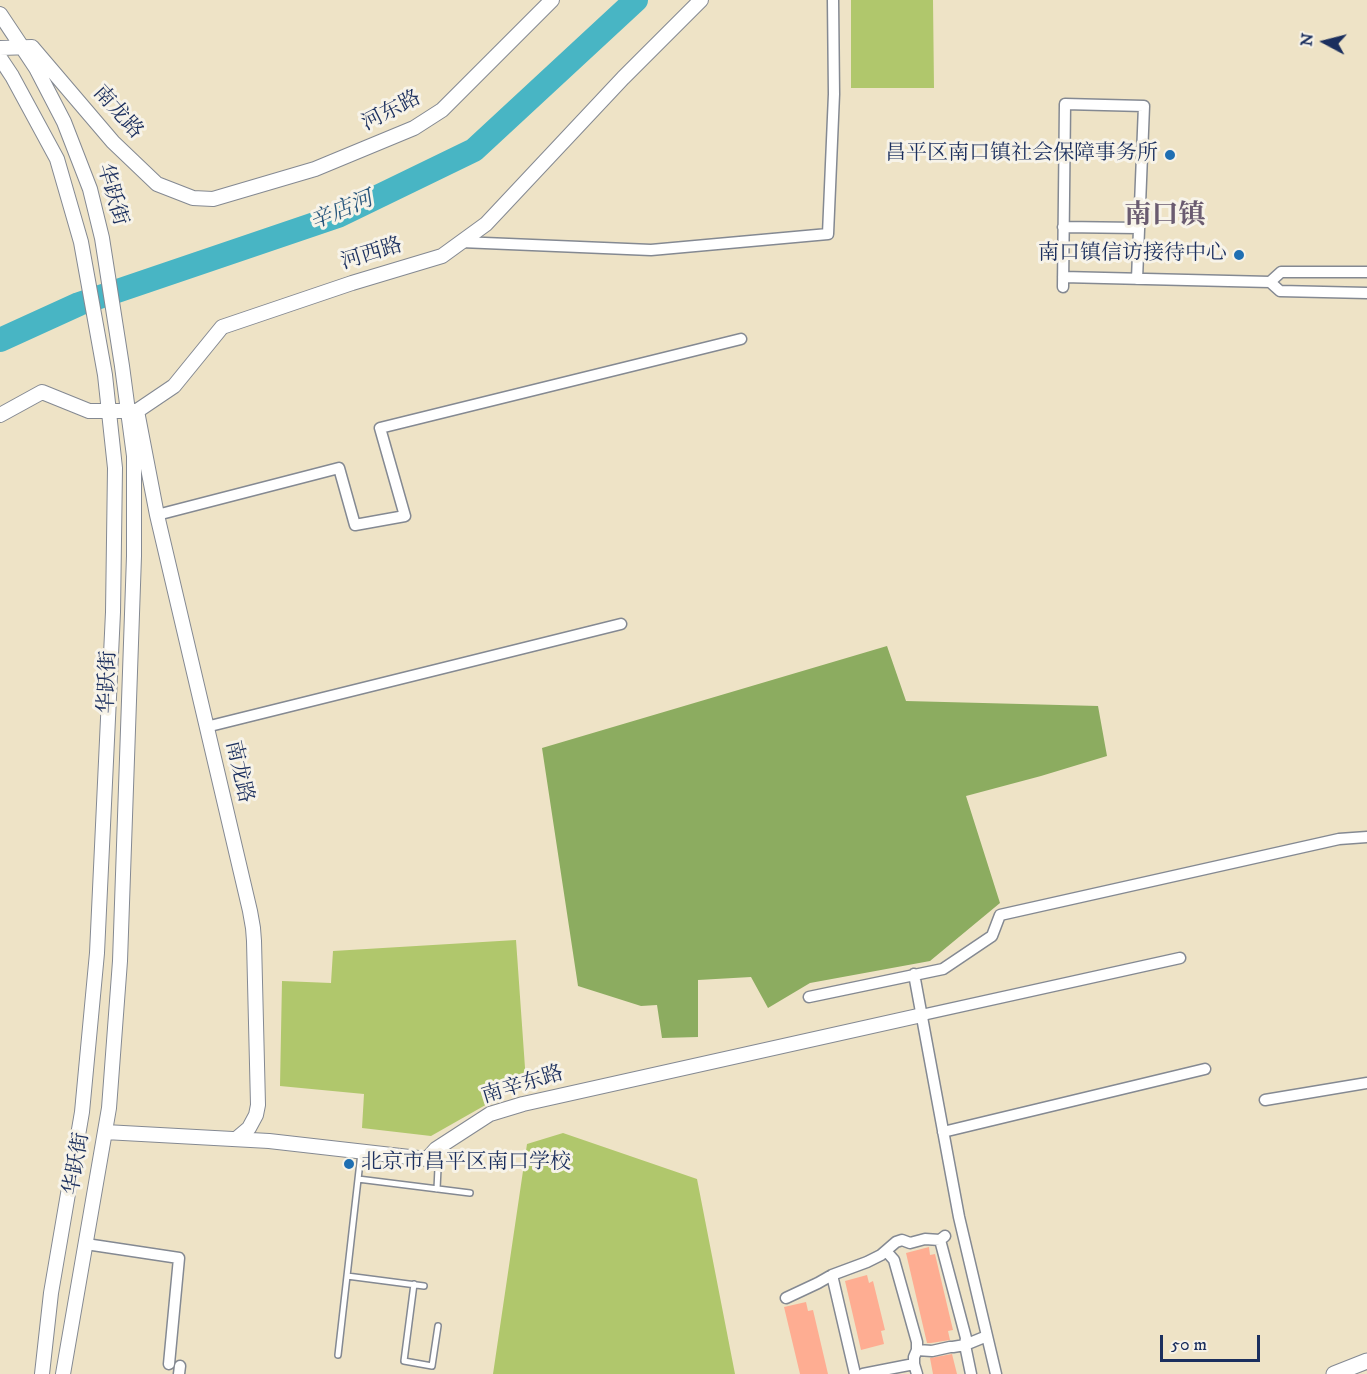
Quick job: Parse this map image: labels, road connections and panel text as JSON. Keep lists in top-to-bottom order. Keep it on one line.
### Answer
{"streets":{"street":["河东路","南龙路","华跃街","河西路","南辛东路"]},"crossings":[["河东路","南龙路"],["南龙路","华跃街"],["南龙路","河西路"],["华跃街","河西路"]],"districts":["南口镇"],"water":["辛店河"],"places":["昌平区南口镇社会保障事务所","南口镇信访接待中心","北京市昌平区南口学校"],"scale_bar":"50 m","north":"left"}
